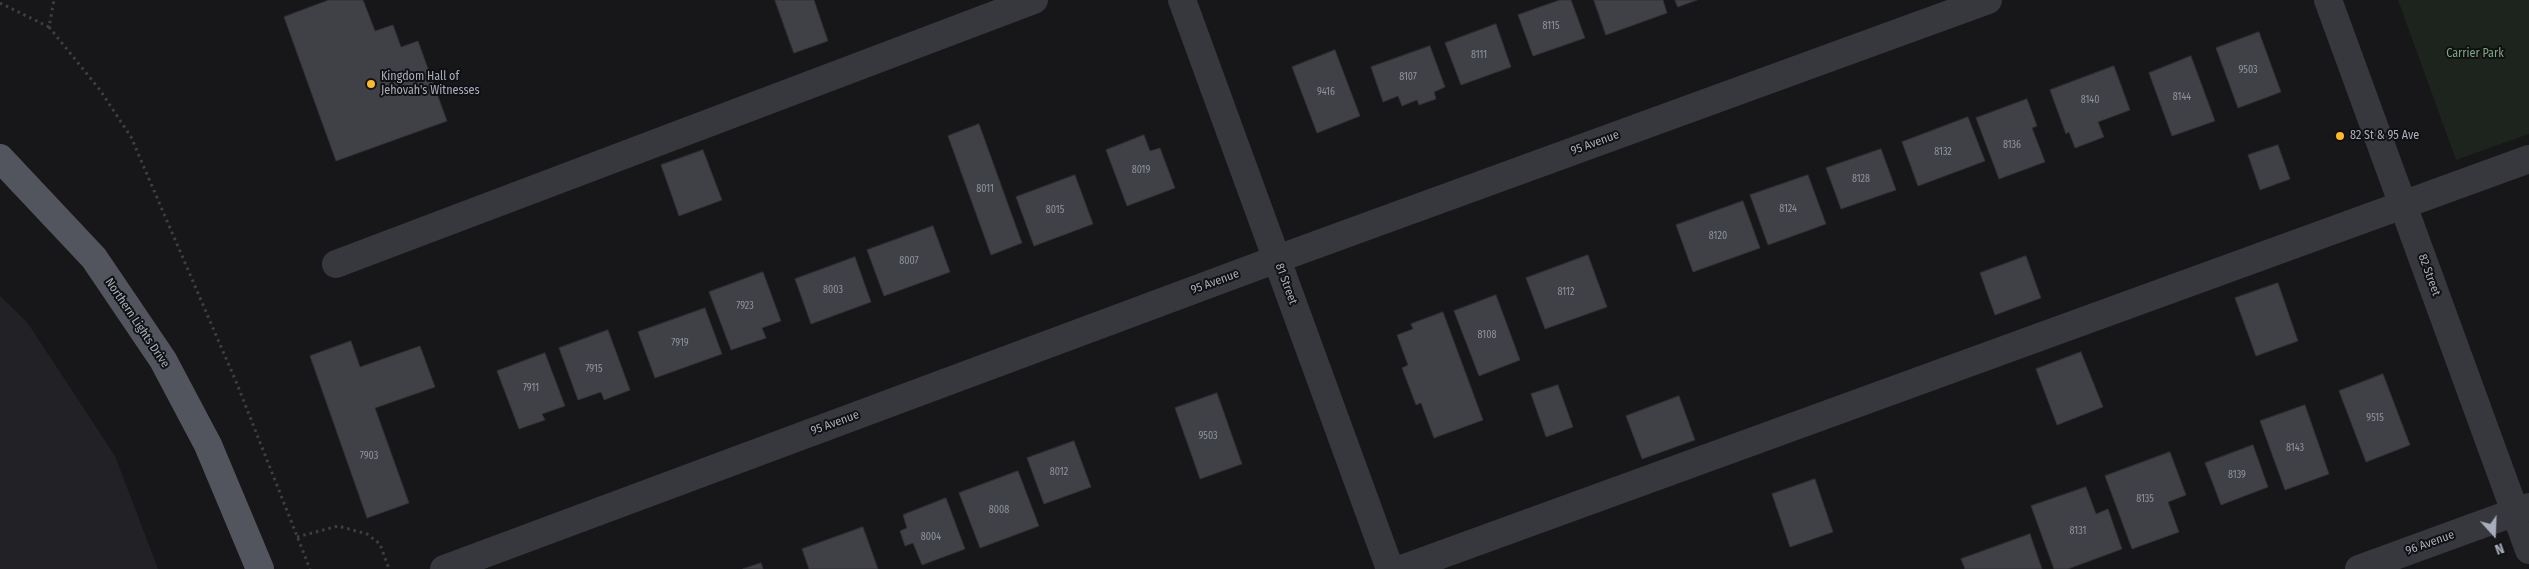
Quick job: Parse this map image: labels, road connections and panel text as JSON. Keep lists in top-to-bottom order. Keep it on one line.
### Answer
{"streets":{"main road":["Northern Lights Drive"],"street":["95 Avenue","82 Street","81 Street","96 Avenue"]},"crossings":[["95 Avenue","81 Street"],["82 Street","96 Avenue"]],"parks":["Carrier Park"],"places":["Kingdom Hall of Jehovah's Witnesses","82 St & 95 Ave"],"house_numbers":["8115","8111","9503","8107","9416","8144","8140","8136","8132","8019","8128","8011","8124","8015","8120","8007","8003","8112","7923","8108","7919","7915","7911","9515","9503","8143","7903","8012","8139","8135","8008","8131","8004"],"north":"bottom"}
